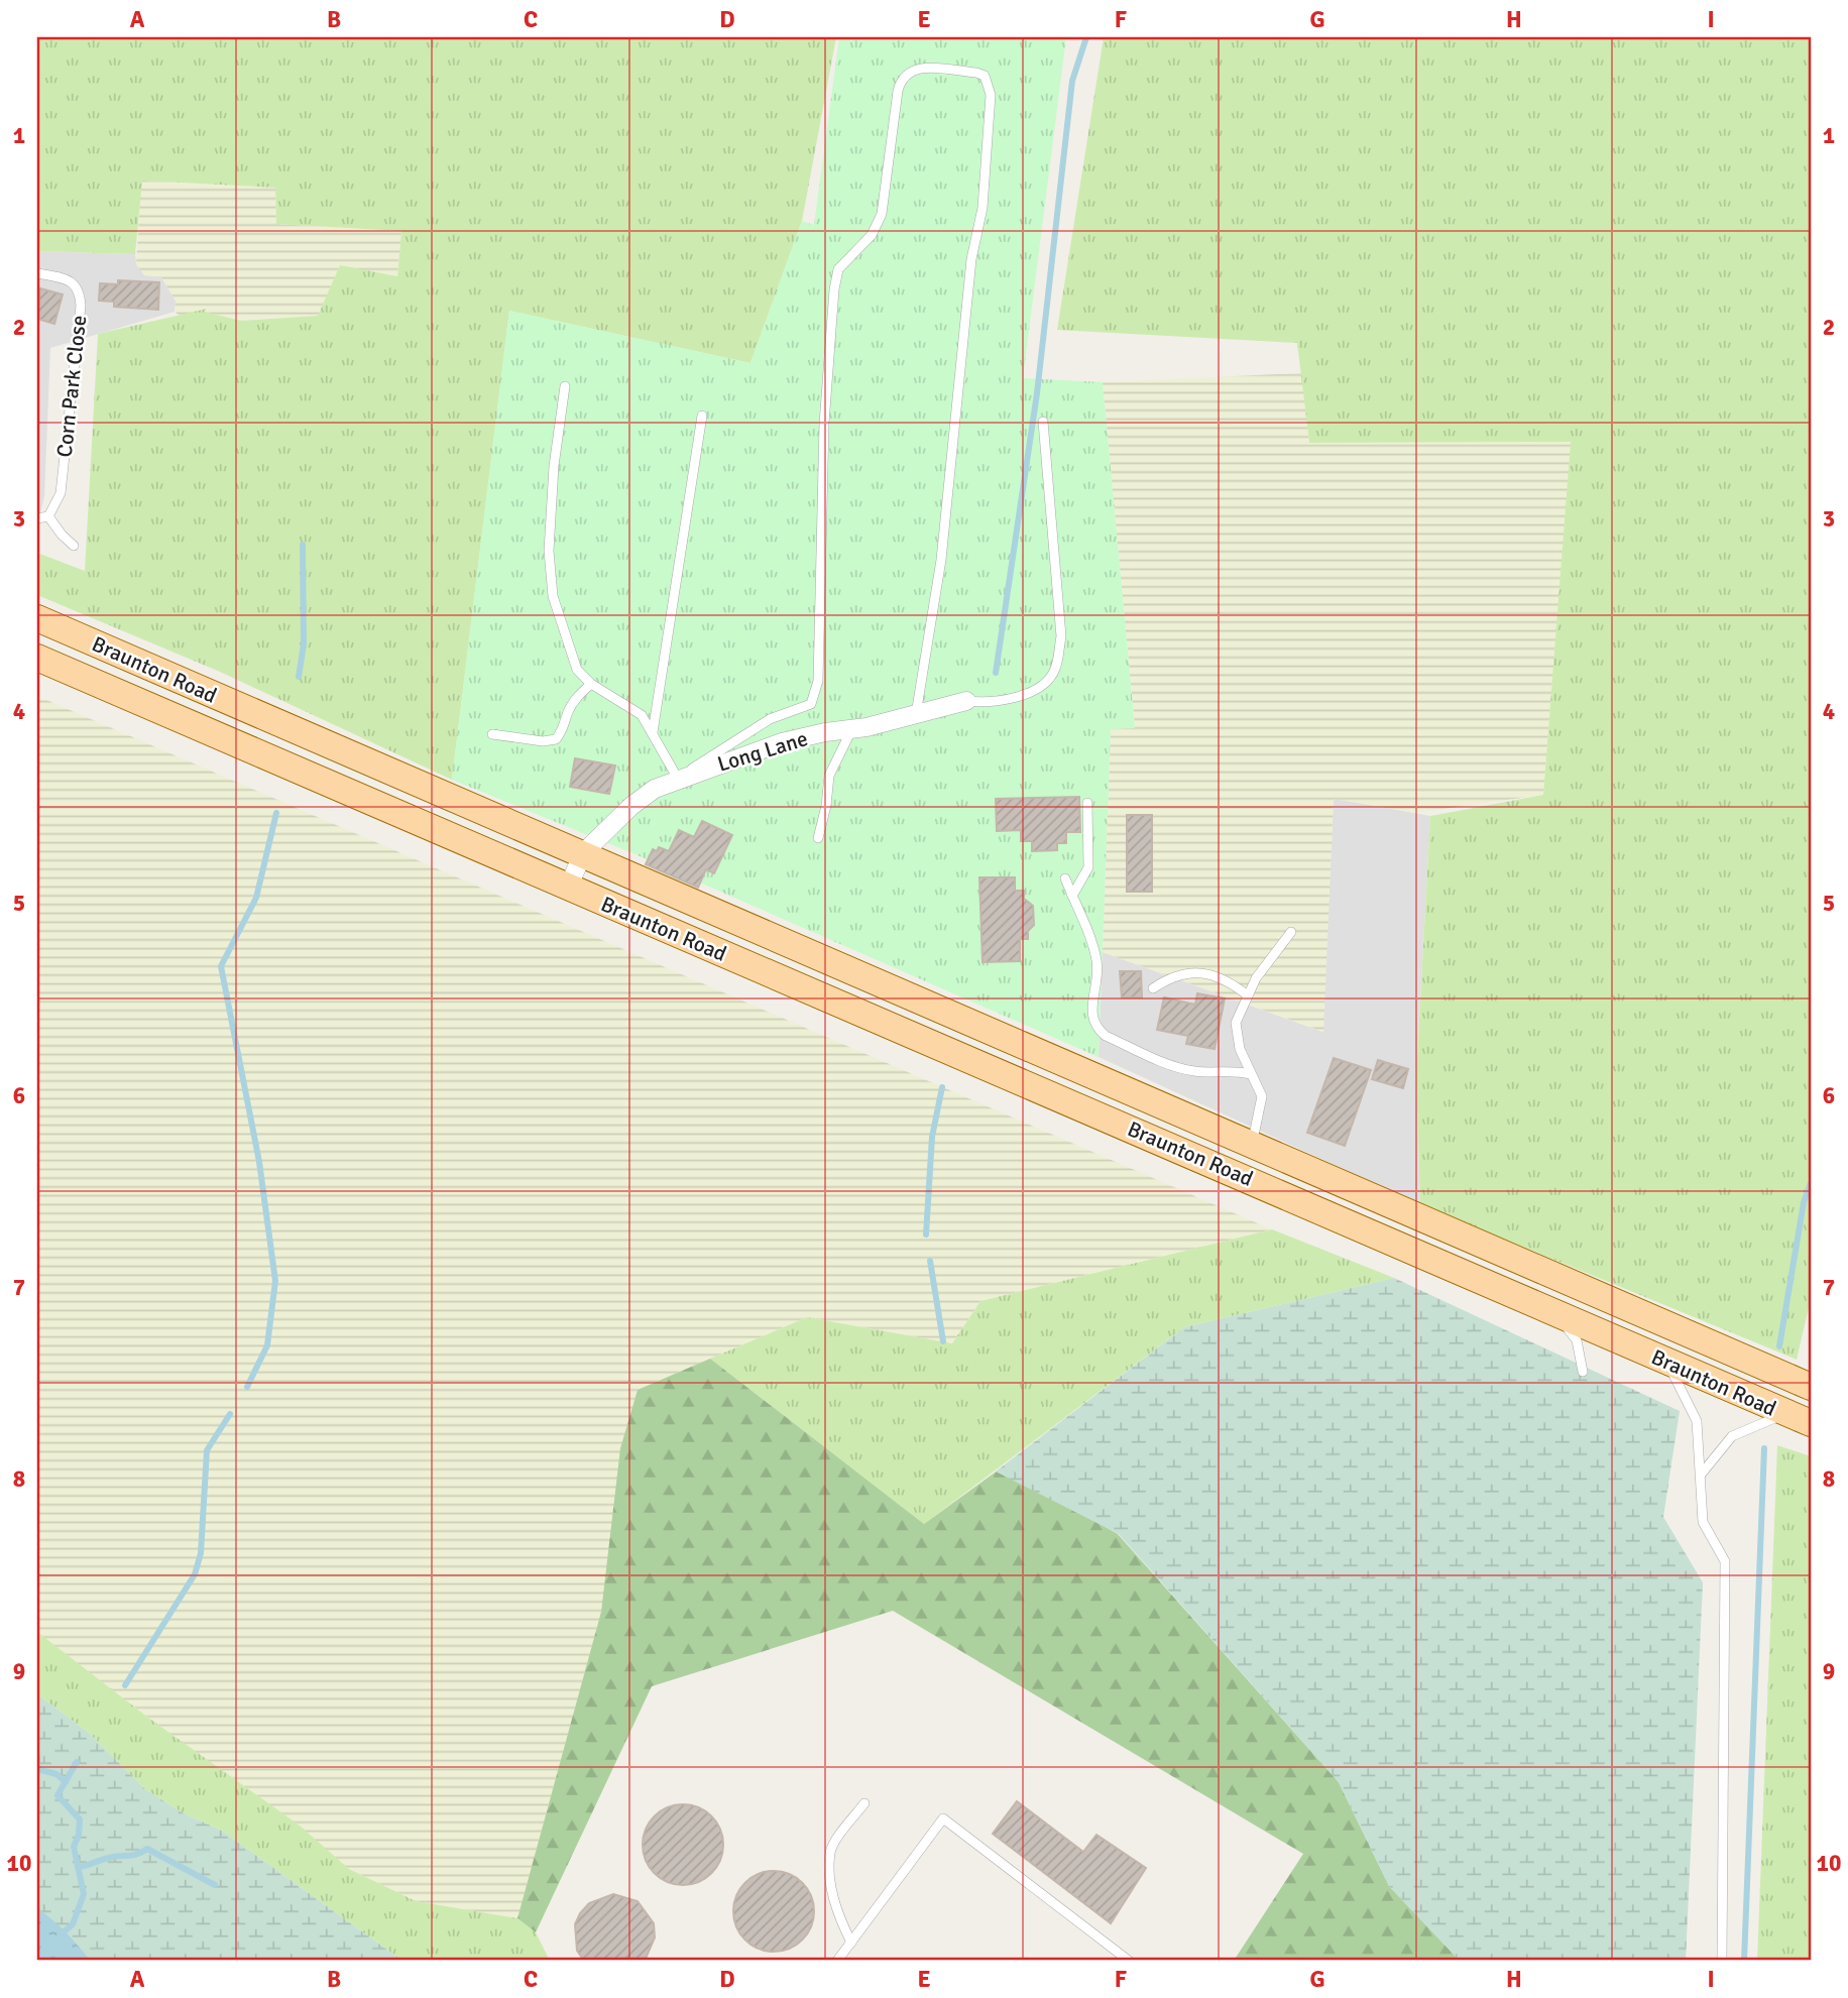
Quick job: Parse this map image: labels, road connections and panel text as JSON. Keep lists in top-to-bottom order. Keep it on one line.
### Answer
{"streets":{"main road":["Braunton Road"],"street":["Long Lane"],"lane":["Corn Park Close"]},"crossings":[["Braunton Road","Long Lane"]],"grid":{"columns":["A","B","C","D","E","F","G","H","I"],"rows":["1","2","3","4","5","6","7","8","9","10"]}}
